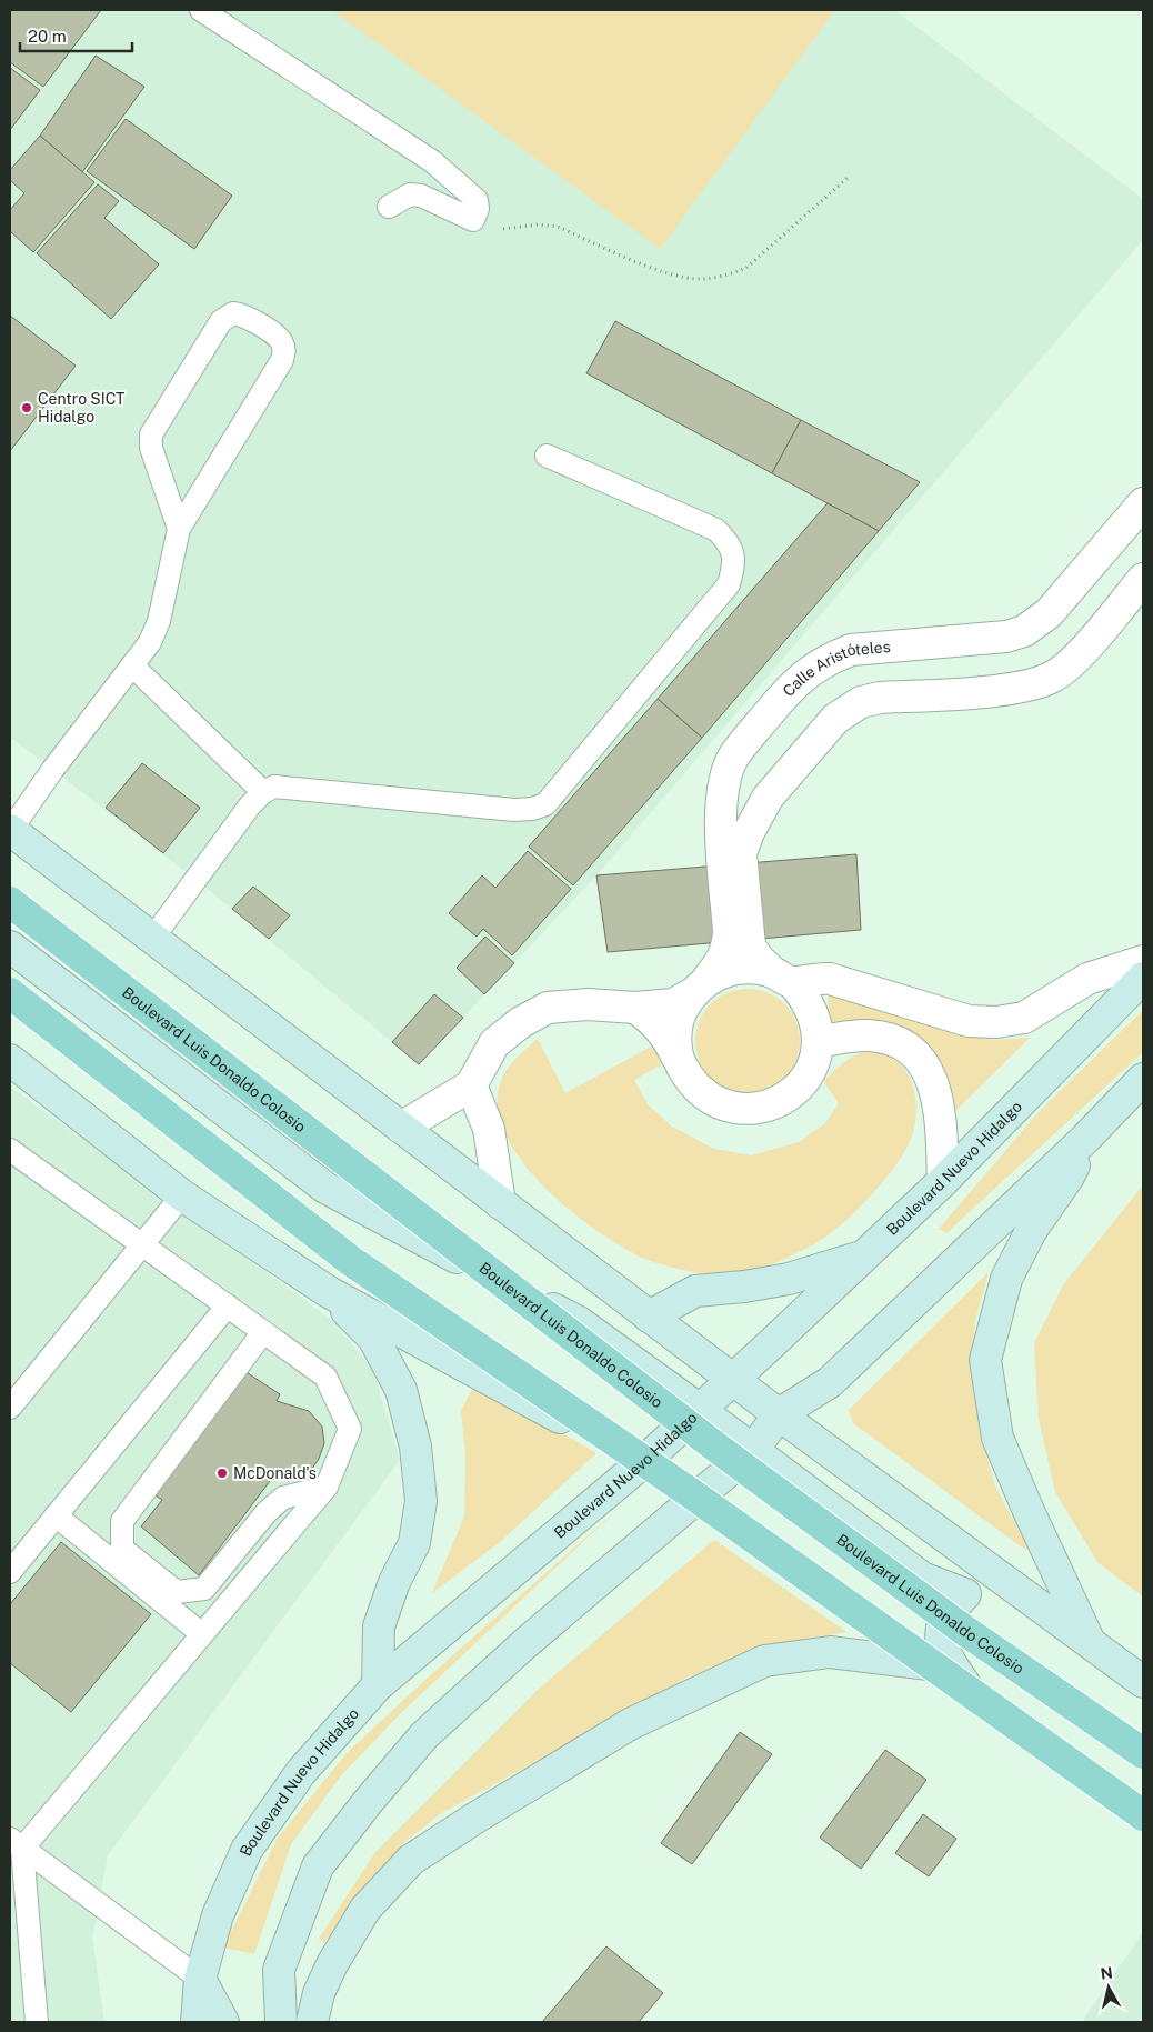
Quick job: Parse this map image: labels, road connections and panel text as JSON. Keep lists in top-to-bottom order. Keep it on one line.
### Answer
{"streets":{"main road":["Boulevard Luis Donaldo Colosio","Boulevard Nuevo Hidalgo"],"street":["Calle Aristóteles"]},"places":["Centro SICT Hidalgo","McDonald's"],"scale_bar":"20 m","north":"top"}
